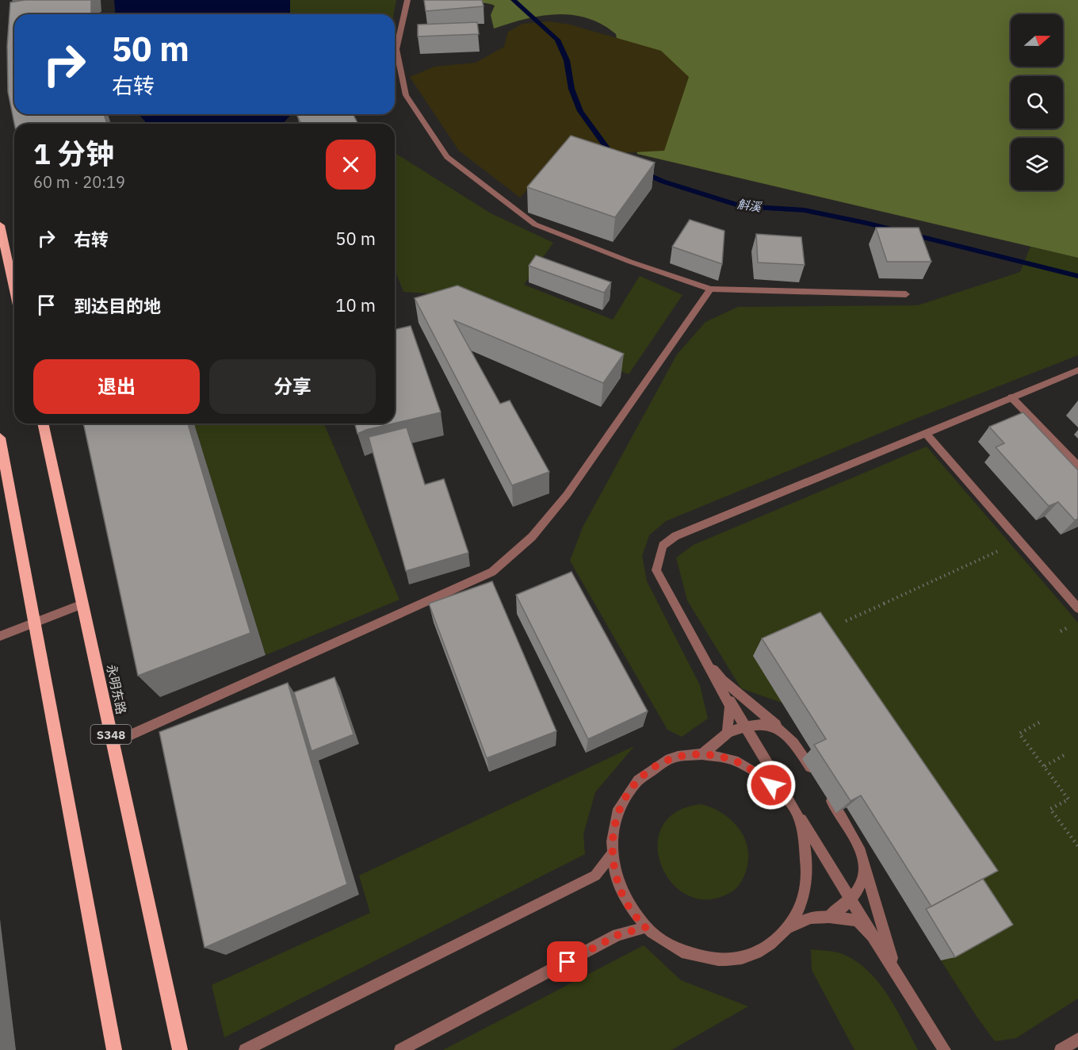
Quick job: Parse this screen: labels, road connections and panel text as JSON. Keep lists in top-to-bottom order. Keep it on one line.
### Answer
{"streets":{"main road":["永明东路","S348"]},"water":["斛溪"],"north":"right","page":{"turn":["50 m","右转"],"heading":["1 分钟","60 m · 20:19"],"list":[{"name":"右转","value":"50 m"},{"name":"到达目的地","value":"10 m"}],"buttons":["退出","分享"]}}
